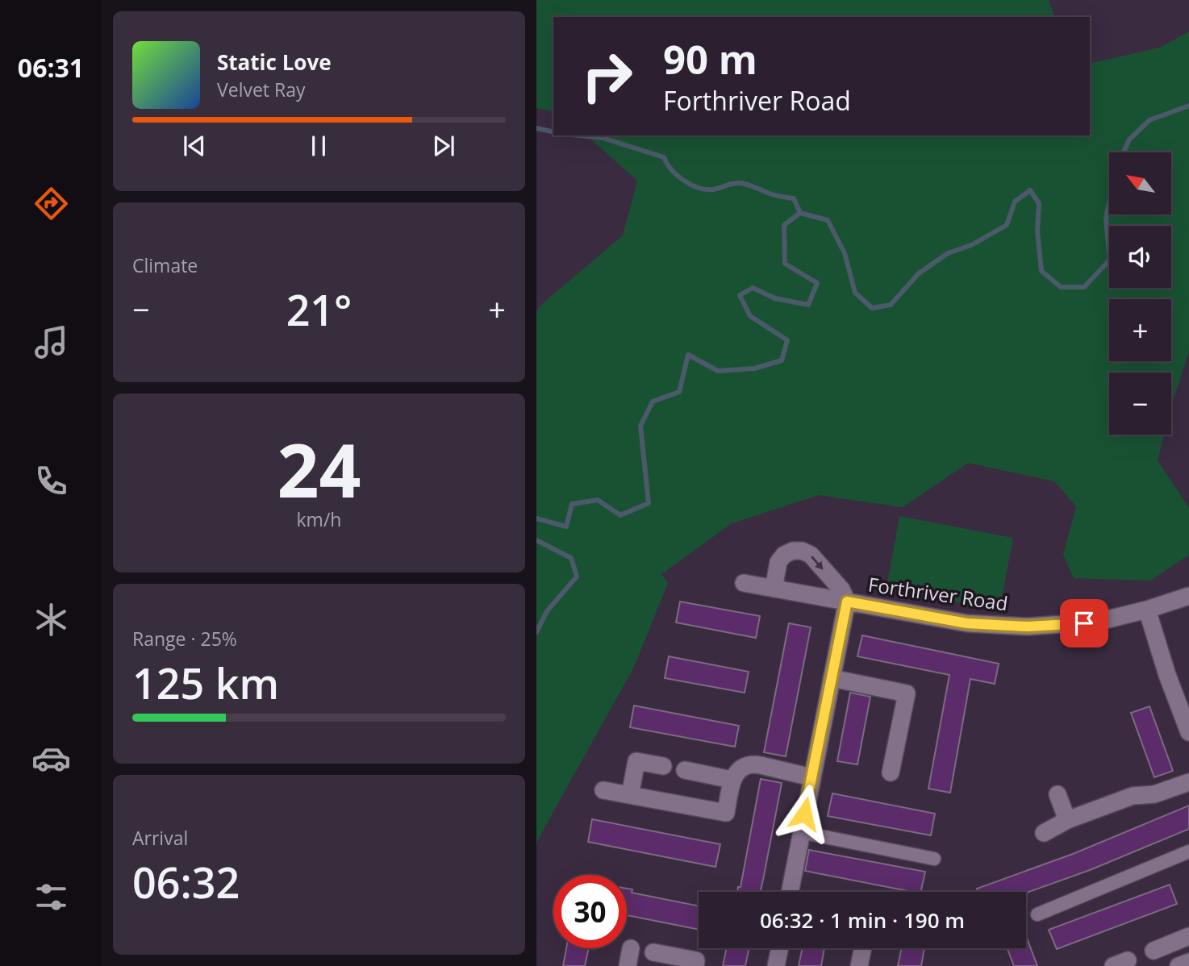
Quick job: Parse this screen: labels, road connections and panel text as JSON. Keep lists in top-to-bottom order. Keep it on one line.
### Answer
{"streets":{"street":["Forthriver Road"]},"north":"top left","page":{"tabs":"06:31","turn":["90 m","Forthriver Road"],"song":["Static Love","Velvet Ray"],"map_buttons":["+","−"],"tile":["Climate",["24","km/h"],["Range · 25%","125 km"],["Arrival","06:32"]],"heat":["−","21°","+"],"limit":"30","trip":"06:32 · 1 min · 190 m"}}
